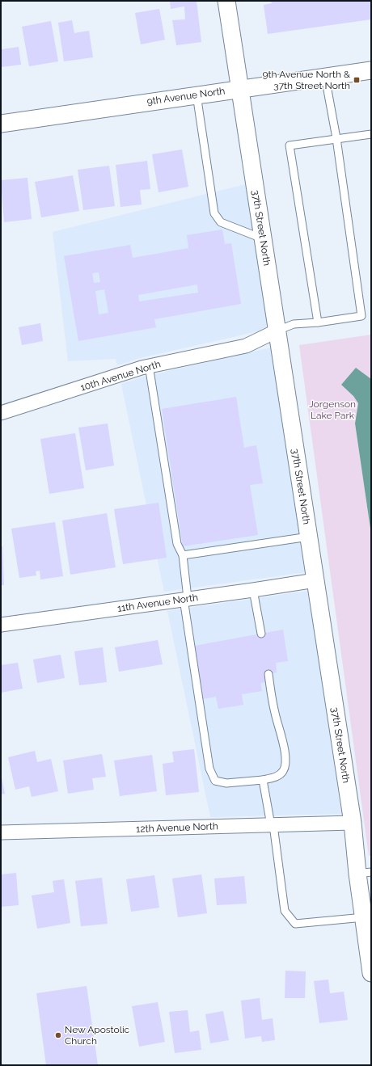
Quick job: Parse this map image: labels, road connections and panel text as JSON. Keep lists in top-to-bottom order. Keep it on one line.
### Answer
{"streets":{"street":["9th Avenue North","37th Street North","10th Avenue North","11th Avenue North","12th Avenue North"]},"crossings":[["9th Avenue North","37th Street North"],["37th Street North","10th Avenue North"],["37th Street North","11th Avenue North"],["37th Street North","12th Avenue North"]],"parks":["Jorgenson Lake Park"],"places":{"transit":["9th Avenue North & 37th Street North"],"other":["New Apostolic Church"]}}
